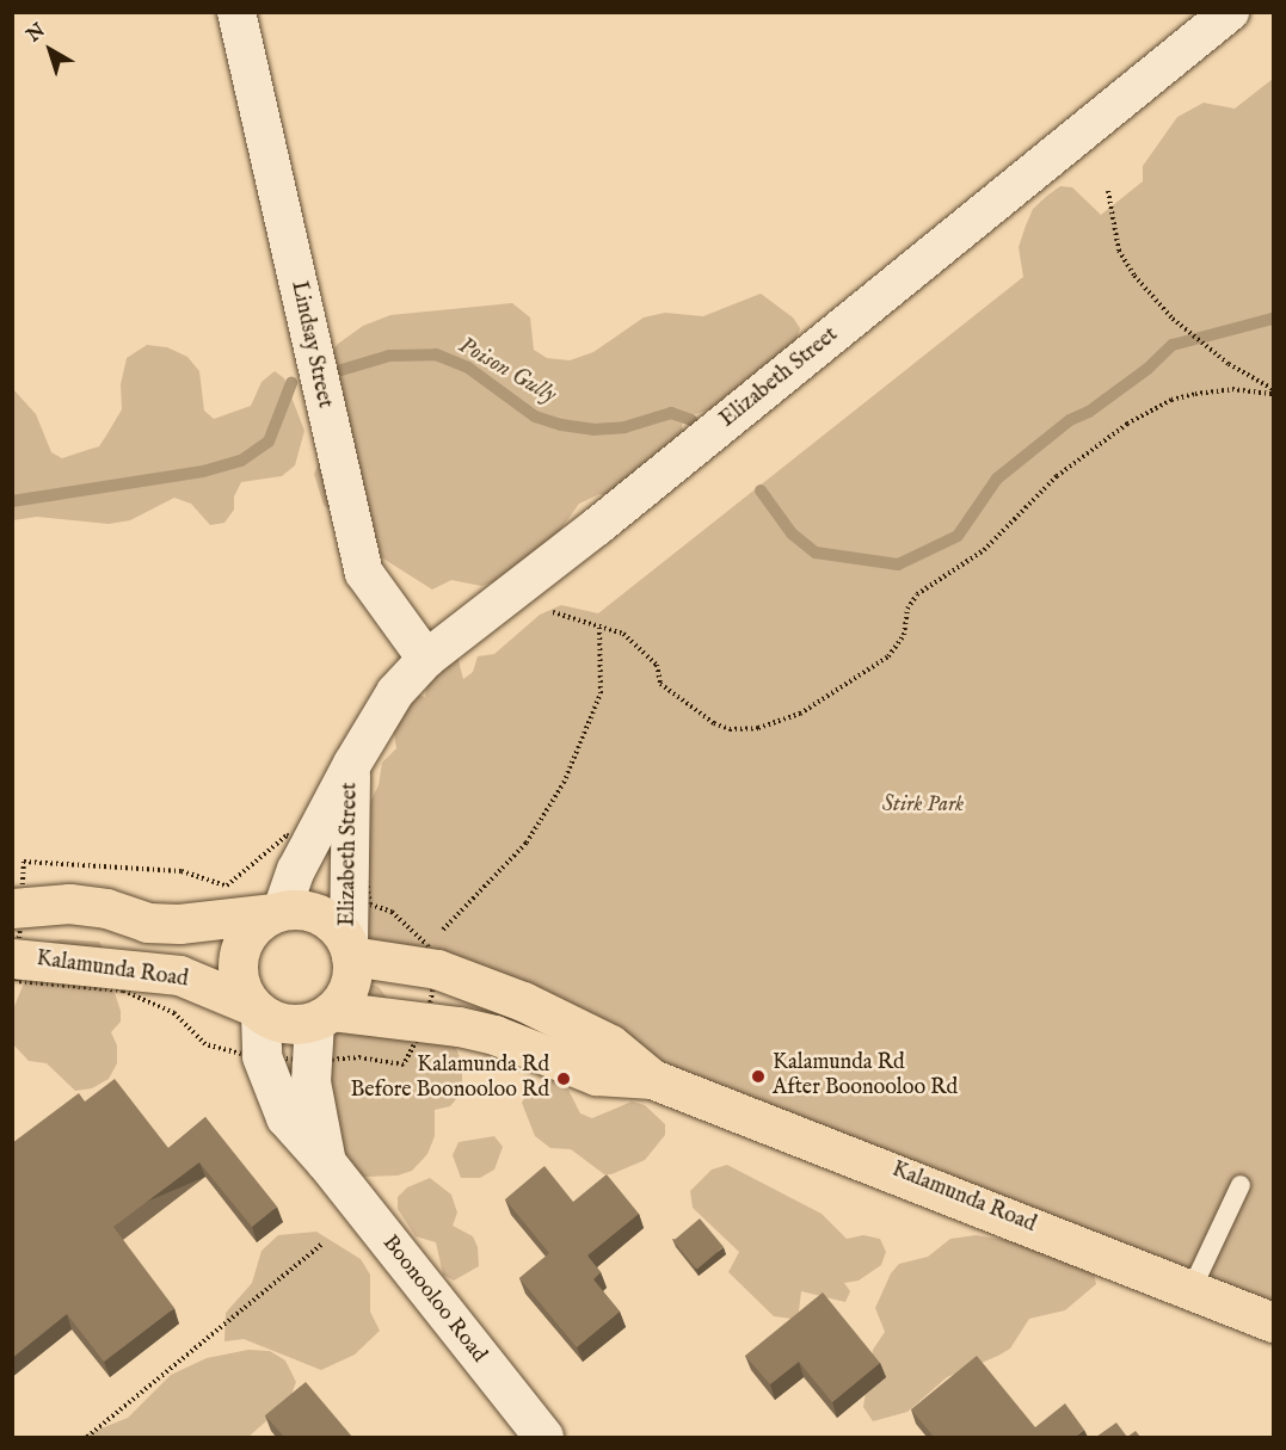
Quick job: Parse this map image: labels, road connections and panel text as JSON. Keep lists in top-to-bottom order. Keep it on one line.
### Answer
{"streets":{"main road":["Kalamunda Road"],"street":["Lindsay Street","Elizabeth Street","Boonooloo Road"]},"crossings":[["Lindsay Street","Elizabeth Street"],["Elizabeth Street","Kalamunda Road"],["Elizabeth Street","Boonooloo Road"],["Kalamunda Road","Boonooloo Road"]],"water":["Poison Gully"],"parks":["Stirk Park"],"places":["Kalamunda Rd After Boonooloo Rd","Kalamunda Rd Before Boonooloo Rd"],"north":"top left"}
